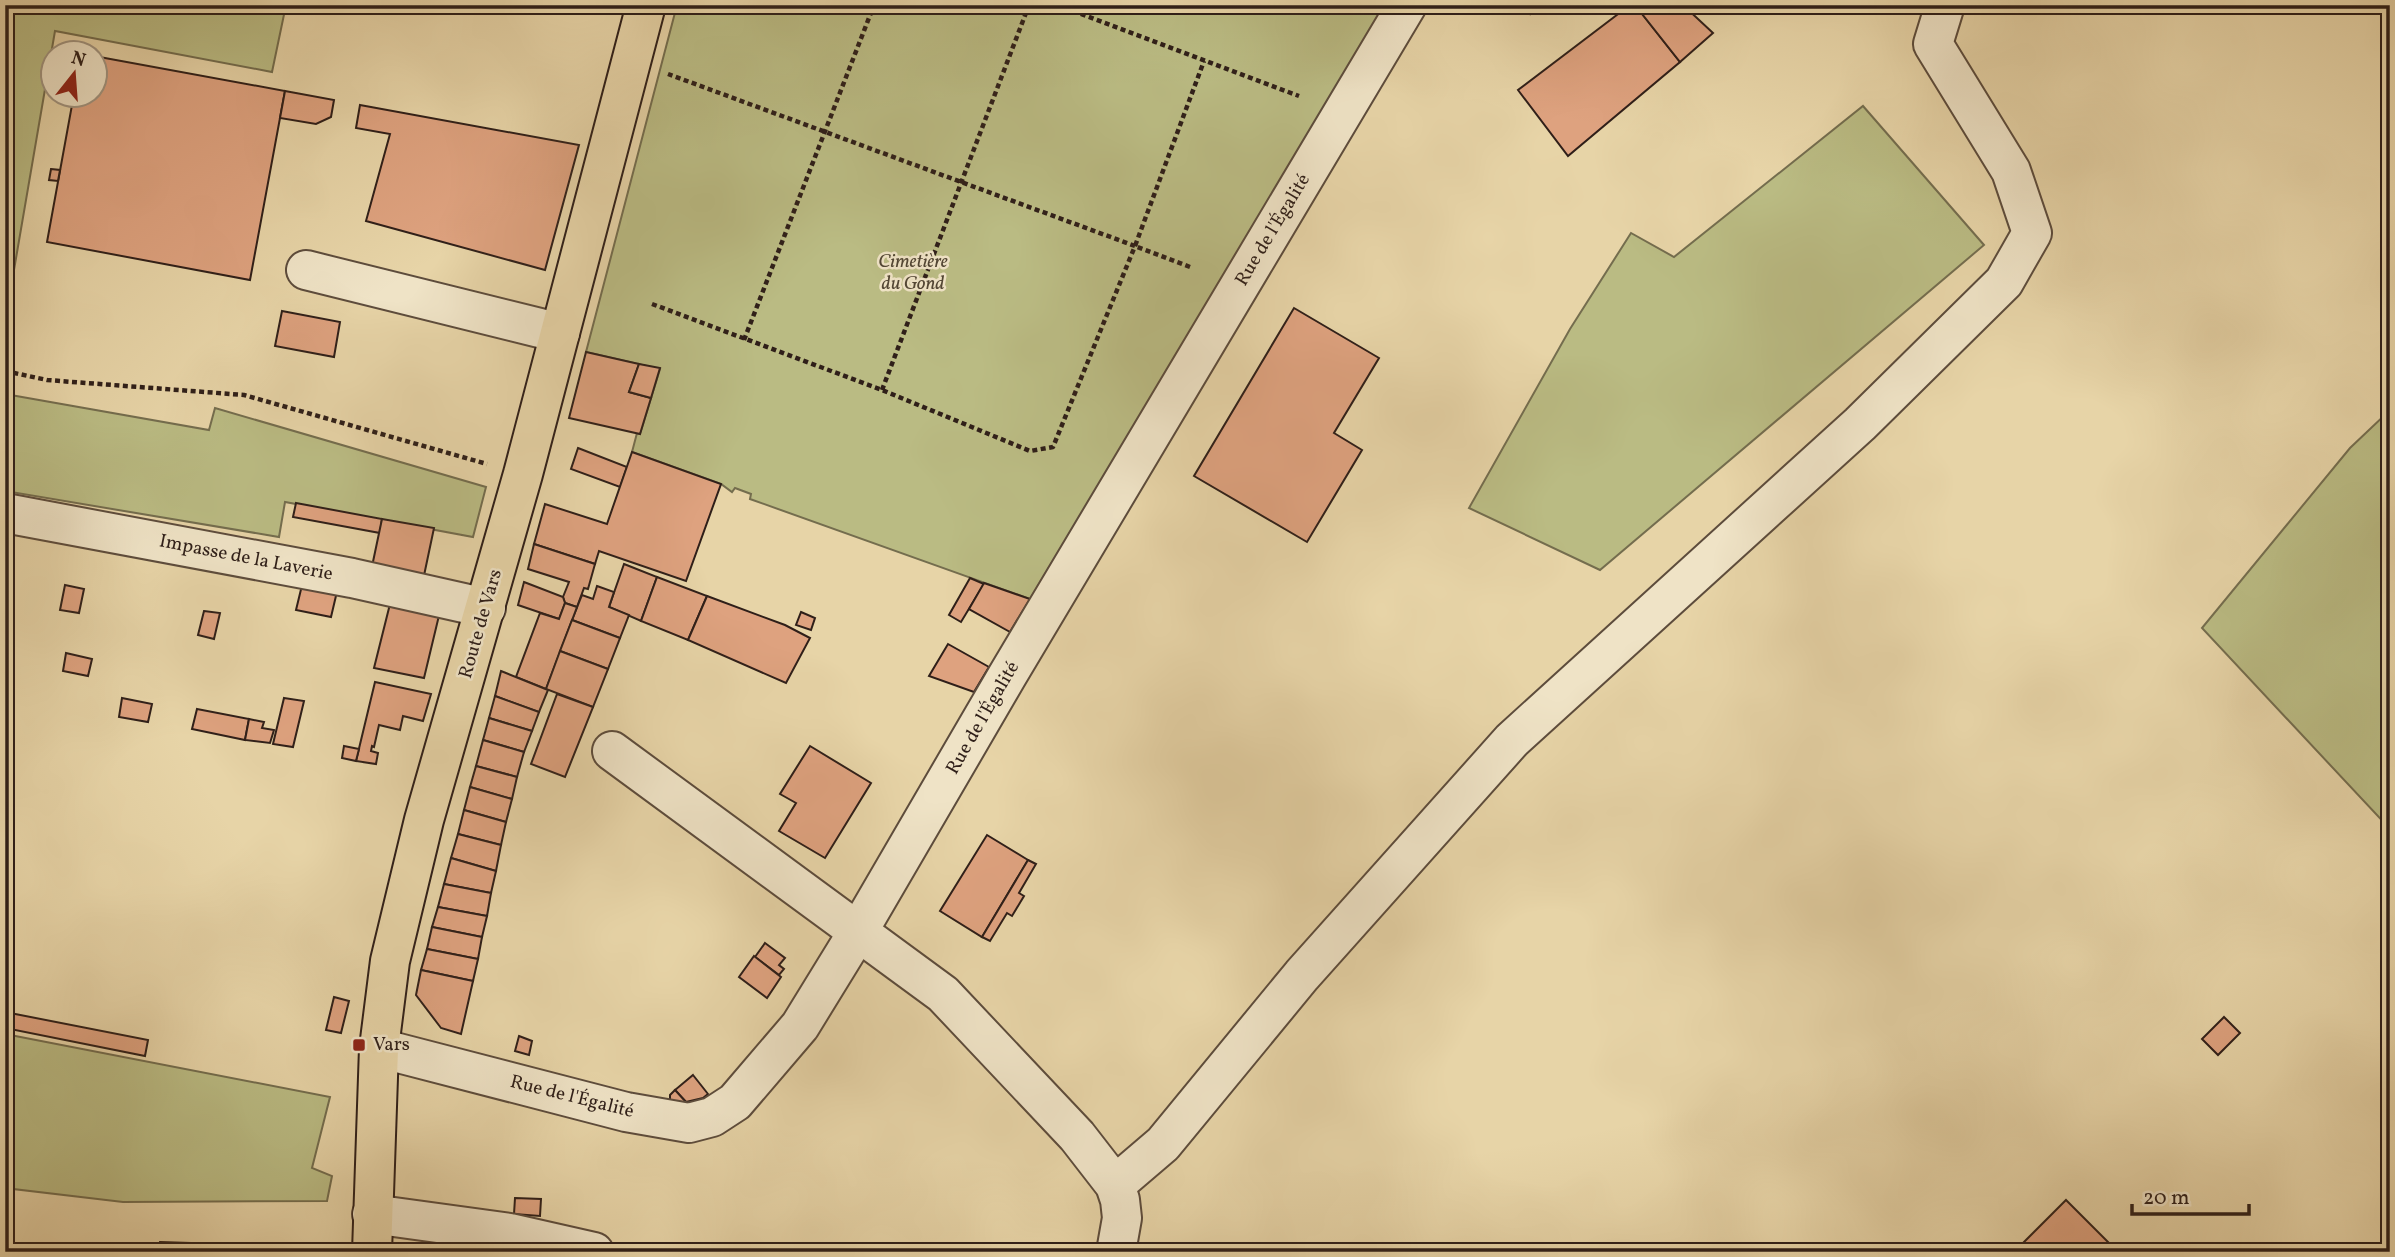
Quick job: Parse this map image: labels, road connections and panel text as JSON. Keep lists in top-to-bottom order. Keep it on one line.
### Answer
{"streets":{"main road":["Route de Vars"],"street":["Rue de l'Égalité","Impasse de la Laverie"]},"crossings":[["Rue de l'Égalité","Route de Vars"],["Impasse de la Laverie","Route de Vars"]],"parks":["Cimetière du Gond"],"places":{"transit":["Vars"]},"scale_bar":"20 m","north":"top"}
